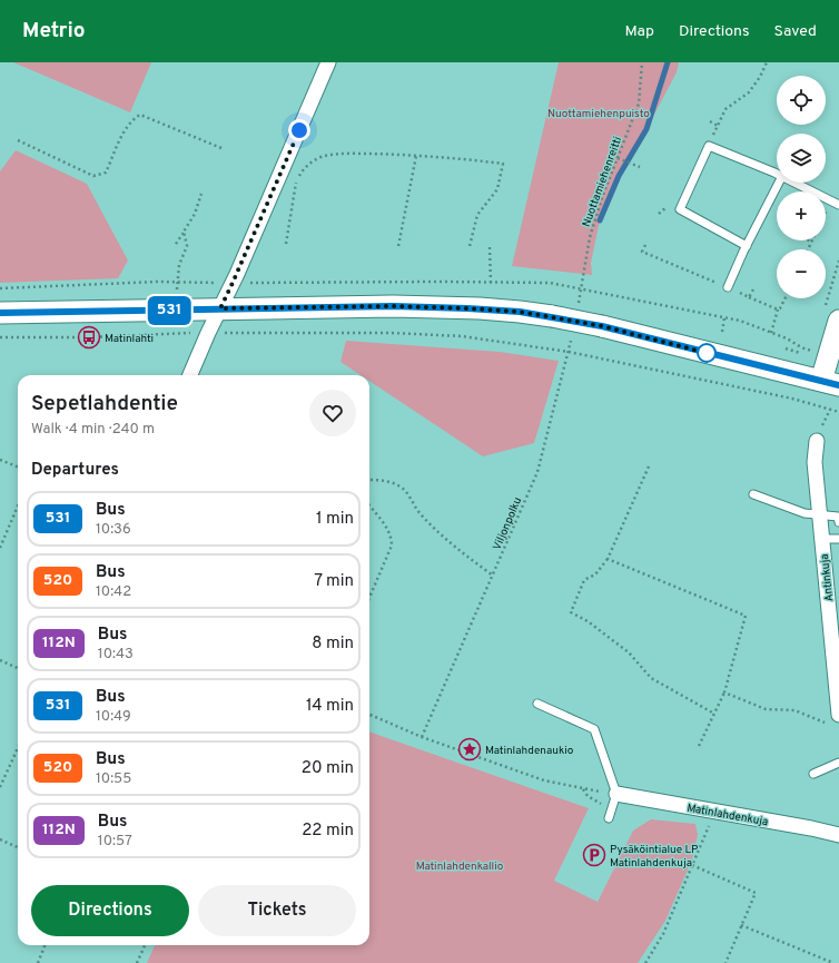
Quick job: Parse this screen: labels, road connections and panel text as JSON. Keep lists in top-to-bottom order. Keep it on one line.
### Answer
{"streets":{"street":["Antinkuja","Matinlahdenkuja"],"path":["Nuottamiehenreitti","Viljonpolku"]},"parks":["Nuottamiehenpuisto","Matinlahdenkallio"],"places":{"bus stop":["Matinlahti"],"place":["Matinlahdenaukio"],"parking":["Pysäköintialue LP Matinlahdenkuja"]},"lines":["bus line 531"],"page":{"header":"Metrio","nav":["Map","Directions","Saved"],"on_map":"531","map_buttons":["+","−"],"heading":[["Sepetlahdentie","Walk · 4 min · 240 m"],"Departures"],"list":[{"mark":"531","name":"Bus","note":"10:36","value":"1 min"},{"mark":"520","name":"Bus","note":"10:42","value":"7 min"},{"mark":"112N","name":"Bus","note":"10:43","value":"8 min"},{"mark":"531","name":"Bus","note":"10:49","value":"14 min"},{"mark":"520","name":"Bus","note":"10:55","value":"20 min"},{"mark":"112N","name":"Bus","note":"10:57","value":"22 min"}],"buttons":["Directions","Tickets"]}}
